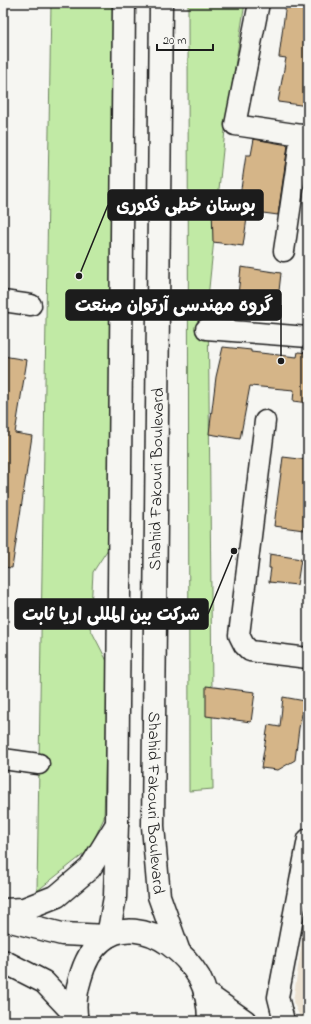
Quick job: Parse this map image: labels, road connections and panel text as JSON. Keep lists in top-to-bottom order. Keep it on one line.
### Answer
{"streets":{"main road":["Shahid Fakouri Boulevard"]},"places":["بوستان خطی فکوری","گروه مهندسی آرتوان صنعت","شرکت بین المللی اریا ثابت"],"scale_bar":"20 m"}
